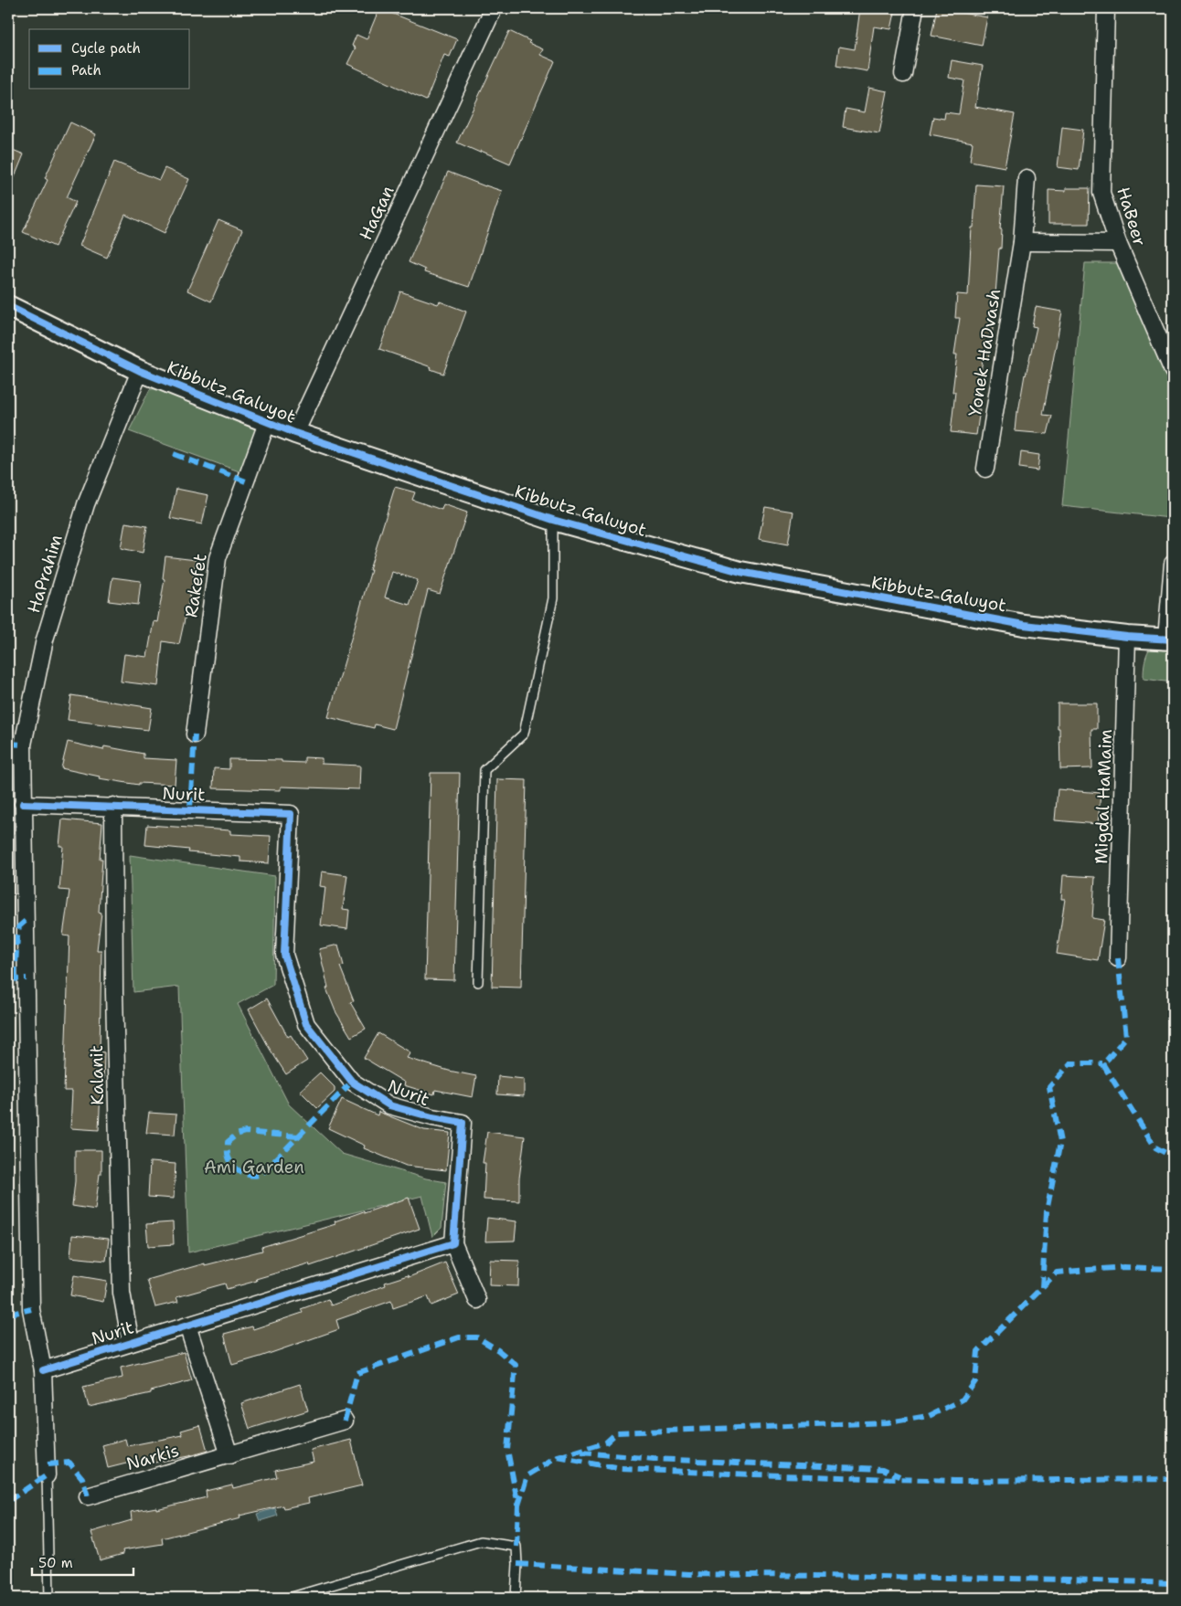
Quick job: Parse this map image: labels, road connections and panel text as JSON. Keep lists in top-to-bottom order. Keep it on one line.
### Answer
{"streets":{"street":["HaGan","HaBeer","Yonek HaDvash","Kibbutz Galuyot","HaPrahim","Rakefet","Nurit","Migdal HaMaim","Kalanit","Narkis"]},"crossings":[["HaGan","Kibbutz Galuyot"],["Kibbutz Galuyot","HaPrahim"],["Kibbutz Galuyot","Rakefet"],["Kibbutz Galuyot","Migdal HaMaim"],["HaPrahim","Nurit"],["Nurit","Kalanit"]],"parks":["Ami Garden"],"legend":["Cycle path","Path"],"scale_bar":"50 m"}
